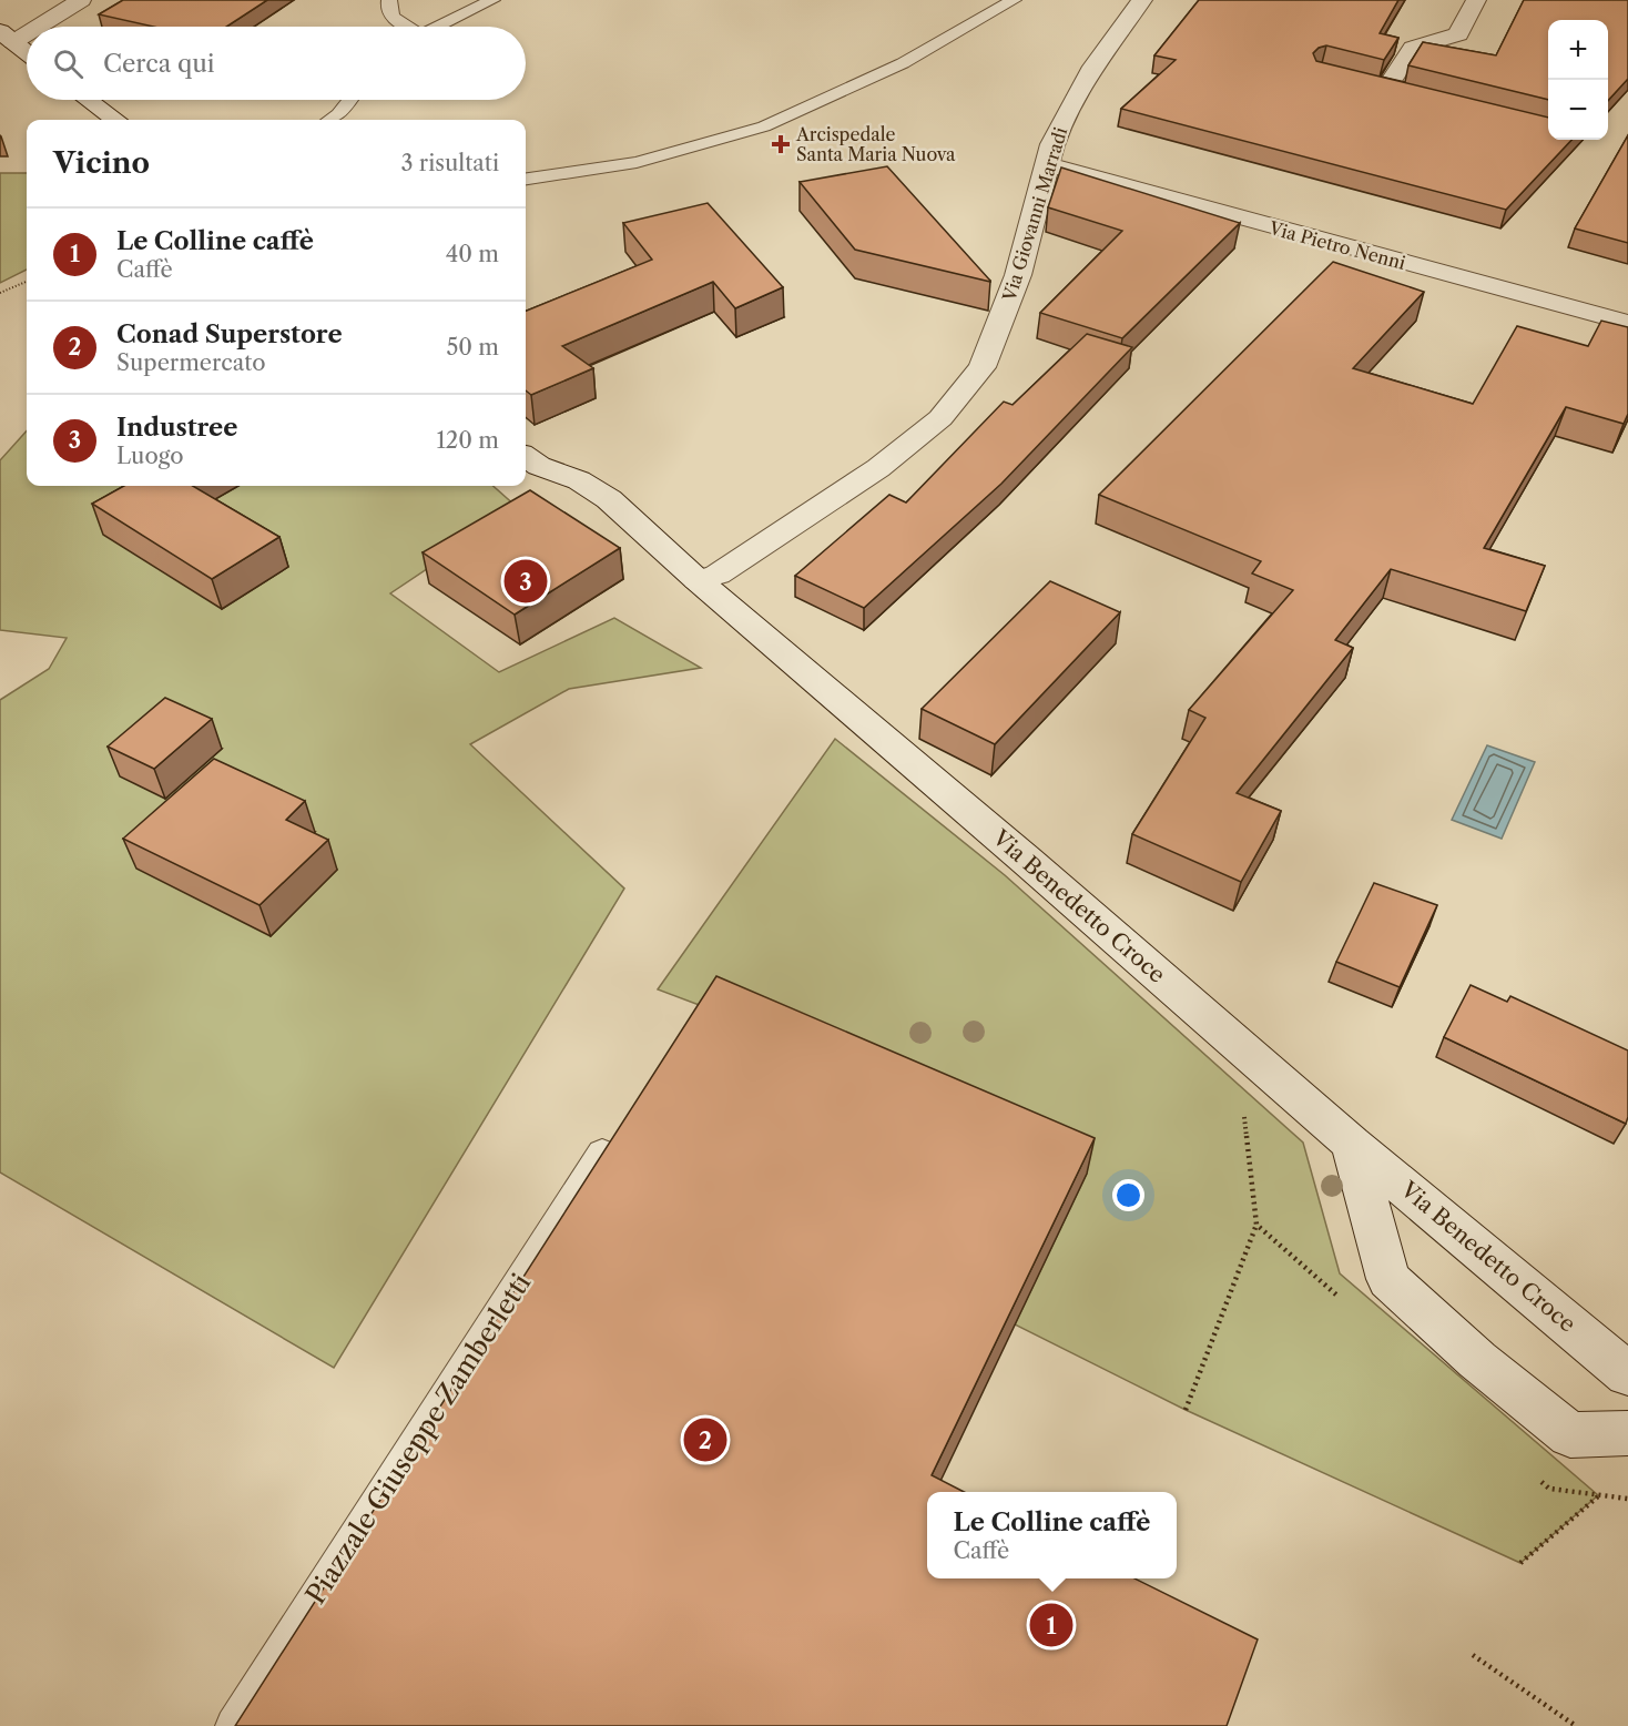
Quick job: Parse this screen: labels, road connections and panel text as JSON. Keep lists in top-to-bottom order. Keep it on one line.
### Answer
{"streets":{"street":["Via Giovanni Marradi","Via Pietro Nenni","Via Benedetto Croce"],"lane":["Piazzale Giuseppe Zamberletti"]},"crossings":[["Via Giovanni Marradi","Via Pietro Nenni"],["Via Giovanni Marradi","Via Benedetto Croce"]],"places":{"health":["Arcispedale Santa Maria Nuova"]},"page":{"map_buttons":["+","−"],"search":"Cerca qui","heading":["Vicino","3 risultati"],"list":[{"mark":"1","name":"Le Colline caffè","note":"Caffè","value":"40 m"},{"mark":"2","name":"Conad Superstore","note":"Supermercato","value":"50 m"},{"mark":"3","name":"Industree","note":"Luogo","value":"120 m"}],"pins":["3","2","1"],"popup":["Le Colline caffè","Caffè"]}}
